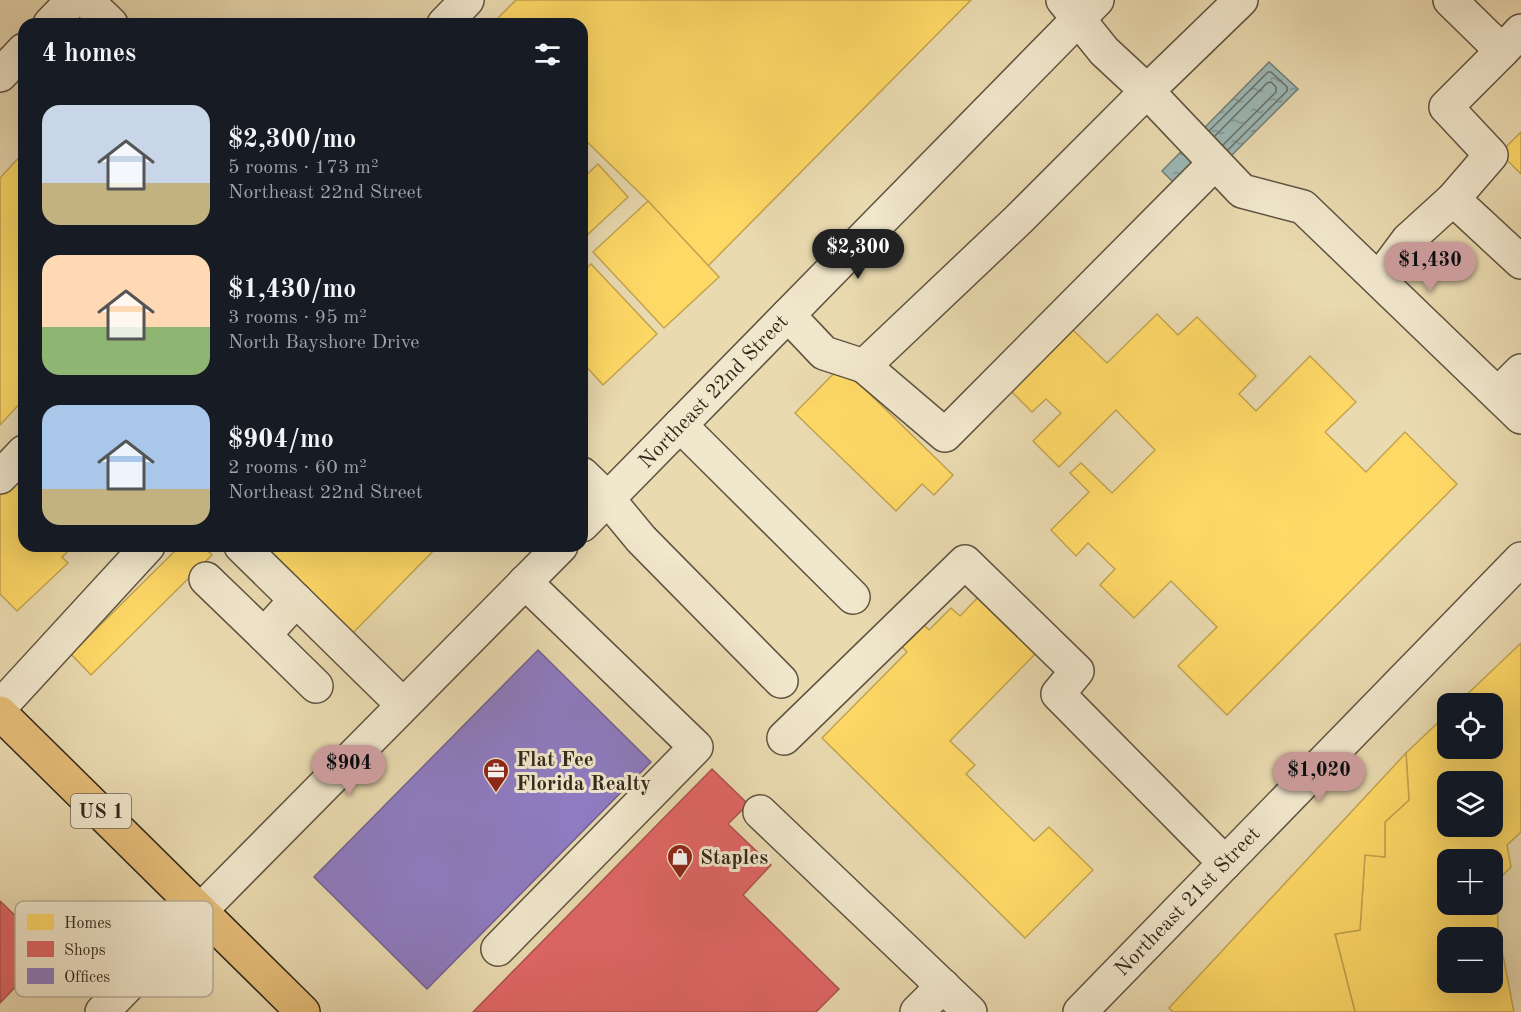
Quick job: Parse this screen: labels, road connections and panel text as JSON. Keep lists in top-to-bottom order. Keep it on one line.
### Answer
{"streets":{"main road":["US 1"],"street":["Northeast 22nd Street","Northeast 21st Street"]},"places":{"office":["Flat Fee Florida Realty"],"shop":["Staples"]},"legend":["Homes","Shops","Offices"],"page":{"heading":"4 homes","list":[{"name":"$2,300/mo","note":"5 rooms · 173 m² · Northeast 22nd Street"},{"name":"$1,430/mo","note":"3 rooms · 95 m² · North Bayshore Drive"},{"name":"$904/mo","note":"2 rooms · 60 m² · Northeast 22nd Street"}],"price":["$2,300","$1,430","$904","$1,020"],"map_buttons":["+","−"]}}
